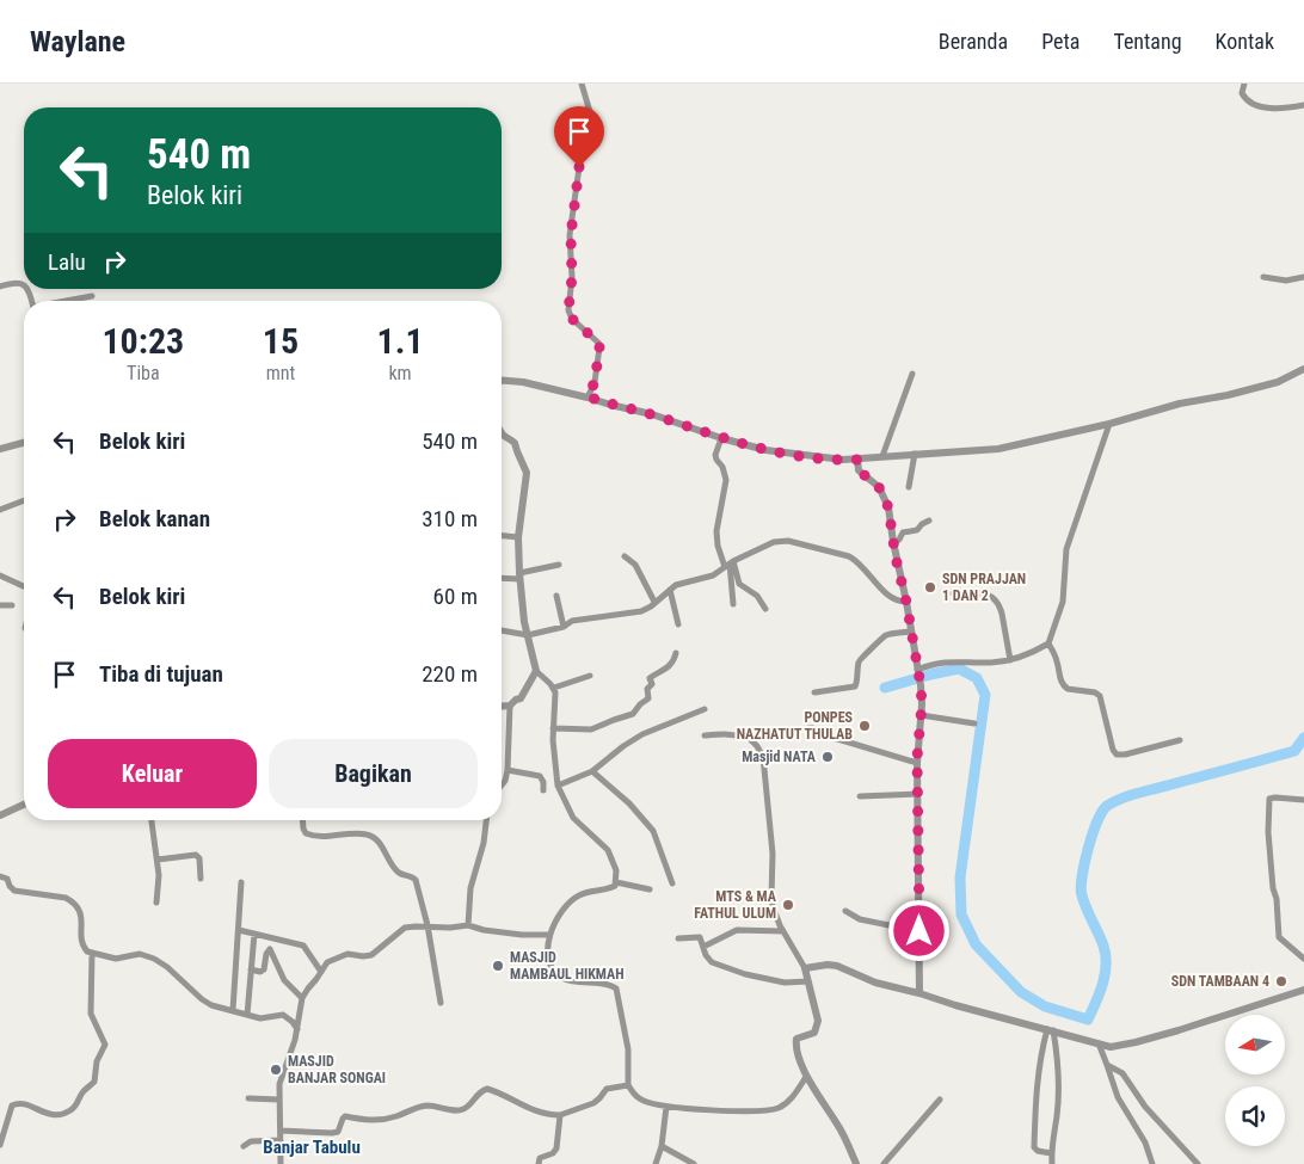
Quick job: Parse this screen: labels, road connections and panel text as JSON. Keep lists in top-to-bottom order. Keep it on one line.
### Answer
{"districts":["Banjar Tabulu"],"places":["SDN PRAJJAN 1 DAN 2","PONPES NAZHATUT THULAB","Masjid NATA","MTS & MA FATHUL ULUM","MASJID MAMBAUL HIKMAH","SDN TAMBAAN 4","MASJID BANJAR SONGAI"],"north":"left","page":{"header":"Waylane","nav":["Beranda","Peta","Tentang","Kontak"],"turn":["540 m","Belok kiri"],"then":"Lalu","eta":["10:23","Tiba","15","mnt","1.1","km"],"list":[{"name":"Belok kiri","value":"540 m"},{"name":"Belok kanan","value":"310 m"},{"name":"Belok kiri","value":"60 m"},{"name":"Tiba di tujuan","value":"220 m"}],"buttons":["Keluar","Bagikan"]}}
